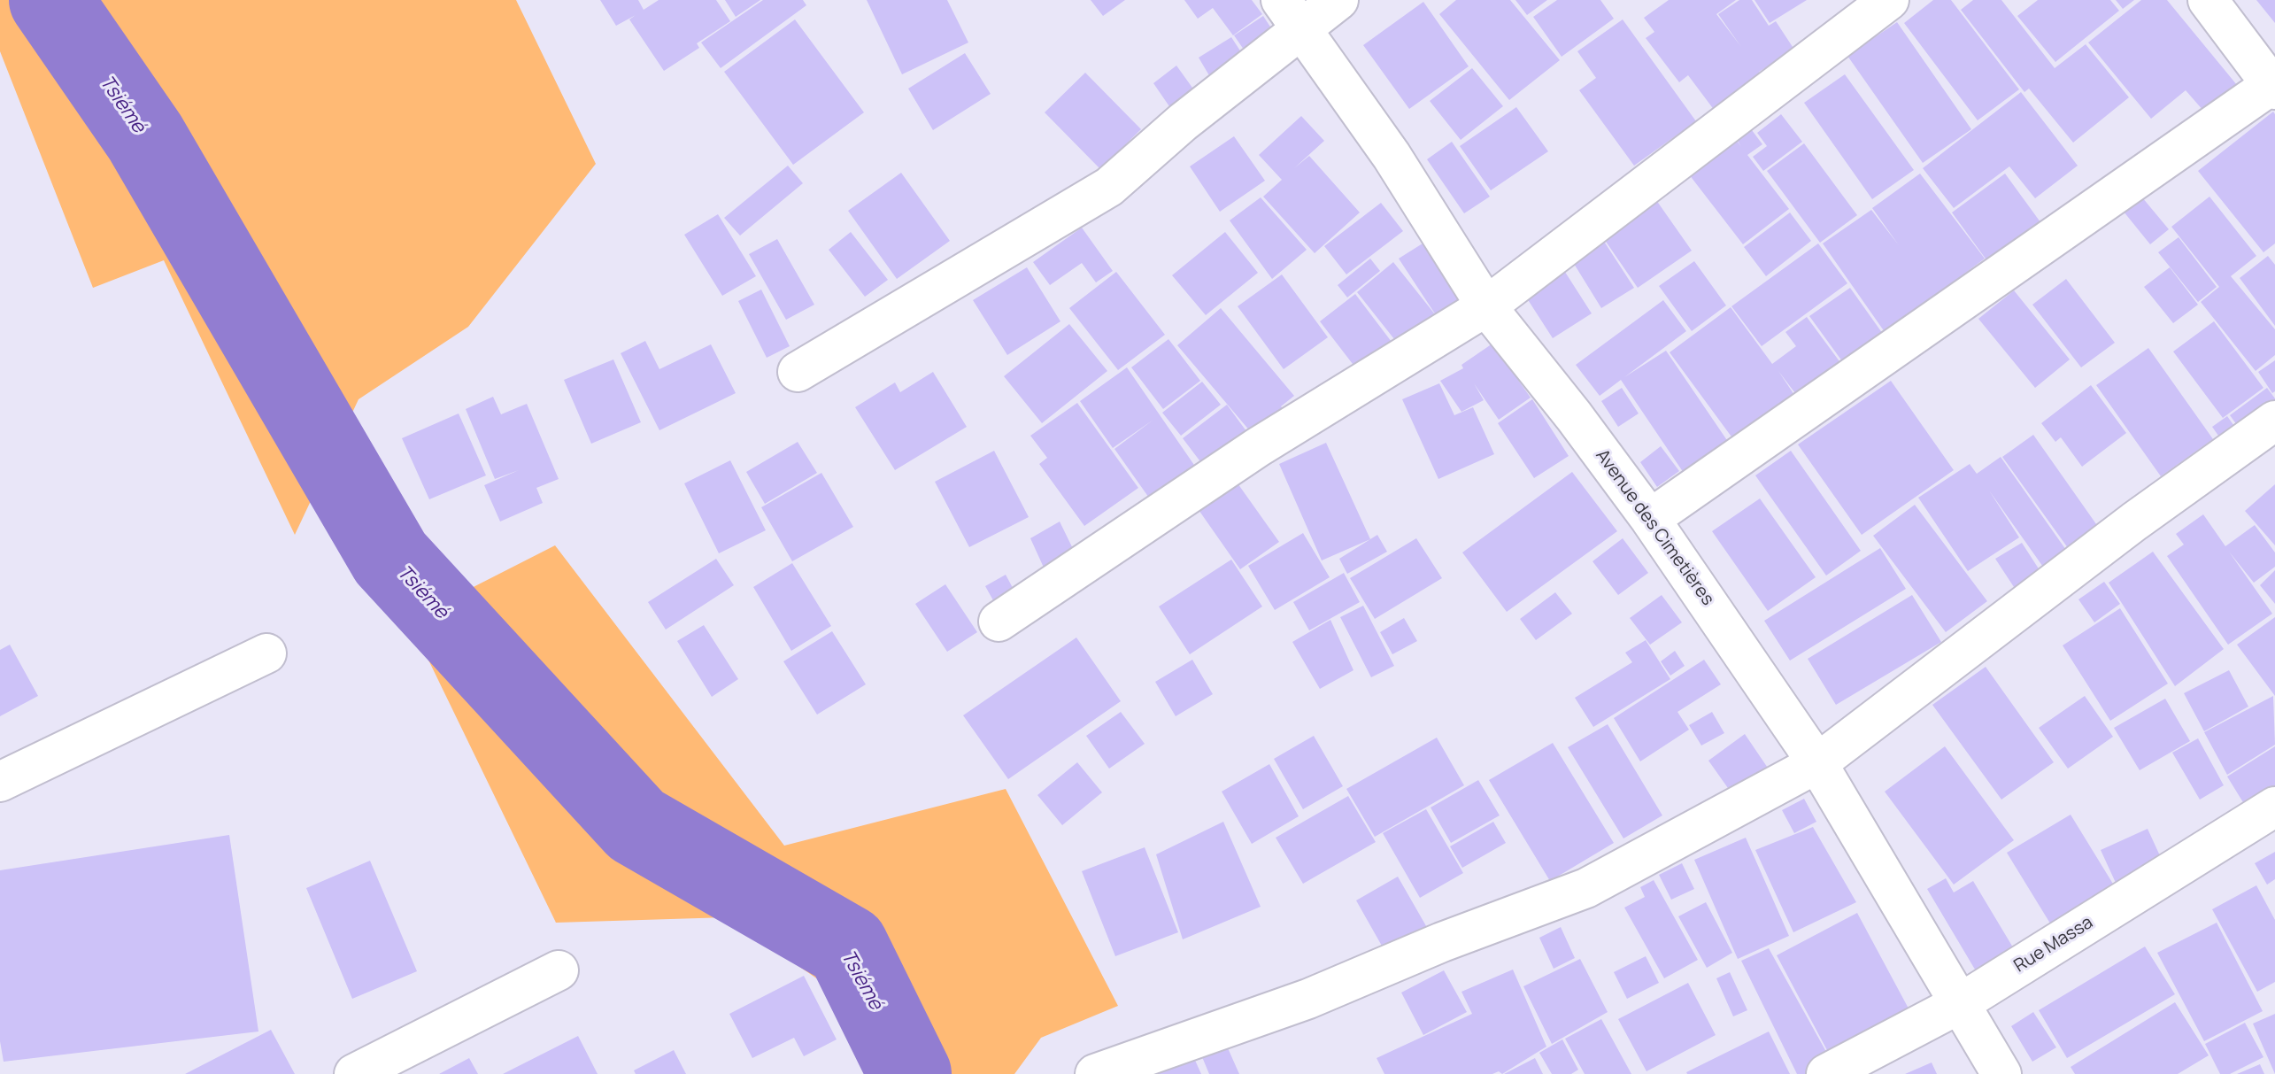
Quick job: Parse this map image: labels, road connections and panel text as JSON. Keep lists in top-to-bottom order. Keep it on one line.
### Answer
{"streets":{"street":["Avenue des Cimetières","Rue Massa"]},"crossings":[["Avenue des Cimetières","Rue Massa"]],"water":["Tsiémé"]}
